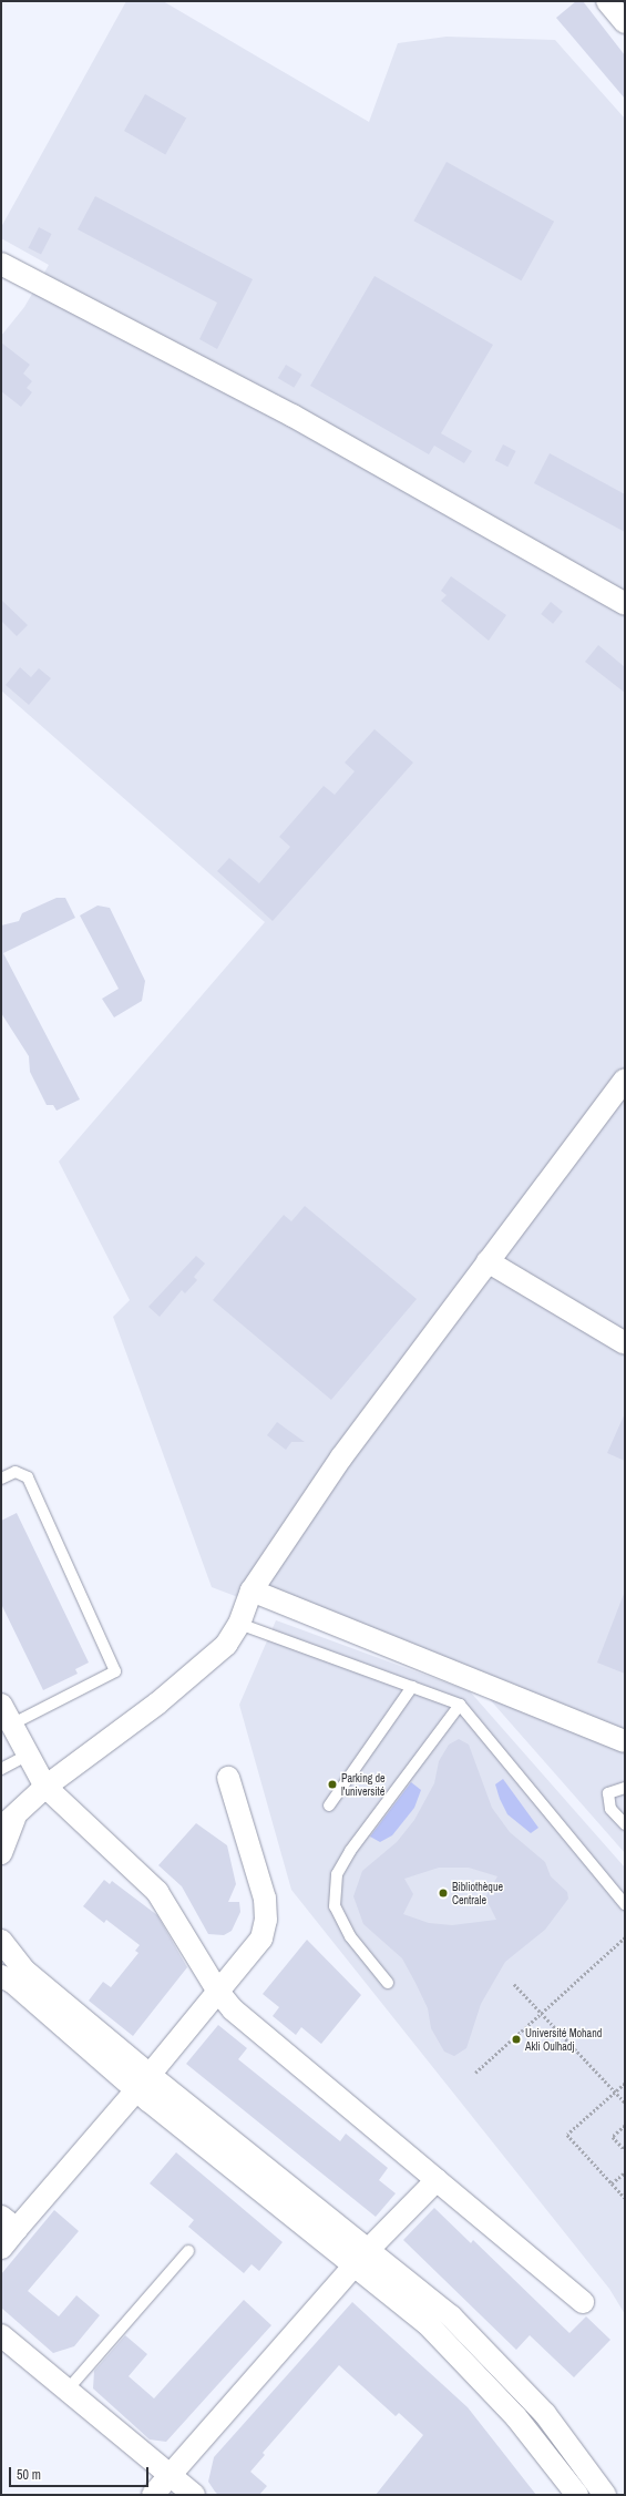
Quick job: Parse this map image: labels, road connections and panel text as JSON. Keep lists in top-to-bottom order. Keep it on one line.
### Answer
{"places":["Parking de l'université","Bibliothèque Centrale","Université Mohand Akli Oulhadj"],"scale_bar":"50 m"}
